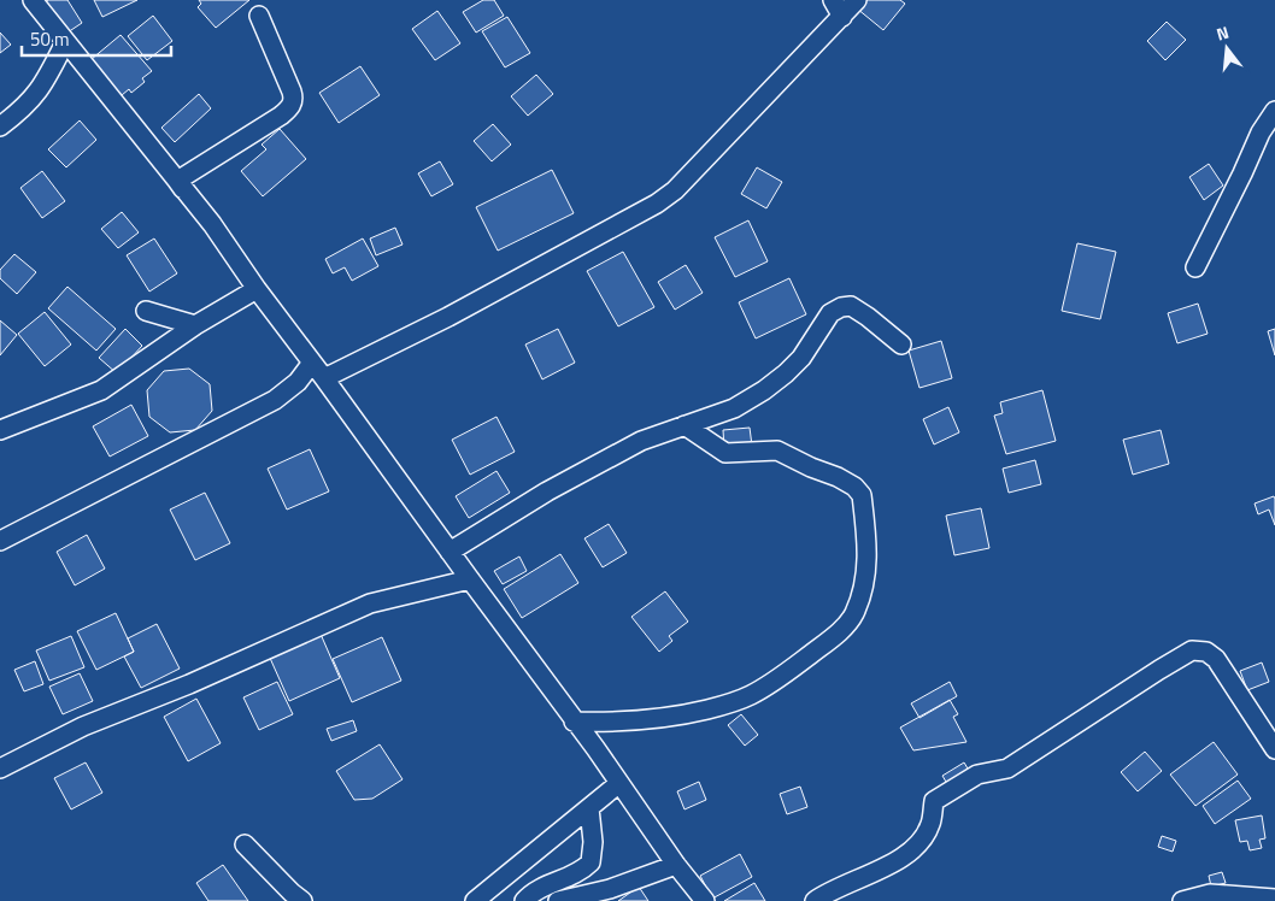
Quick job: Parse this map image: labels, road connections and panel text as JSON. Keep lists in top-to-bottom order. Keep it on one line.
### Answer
{"scale_bar":"50 m","north":"top"}
